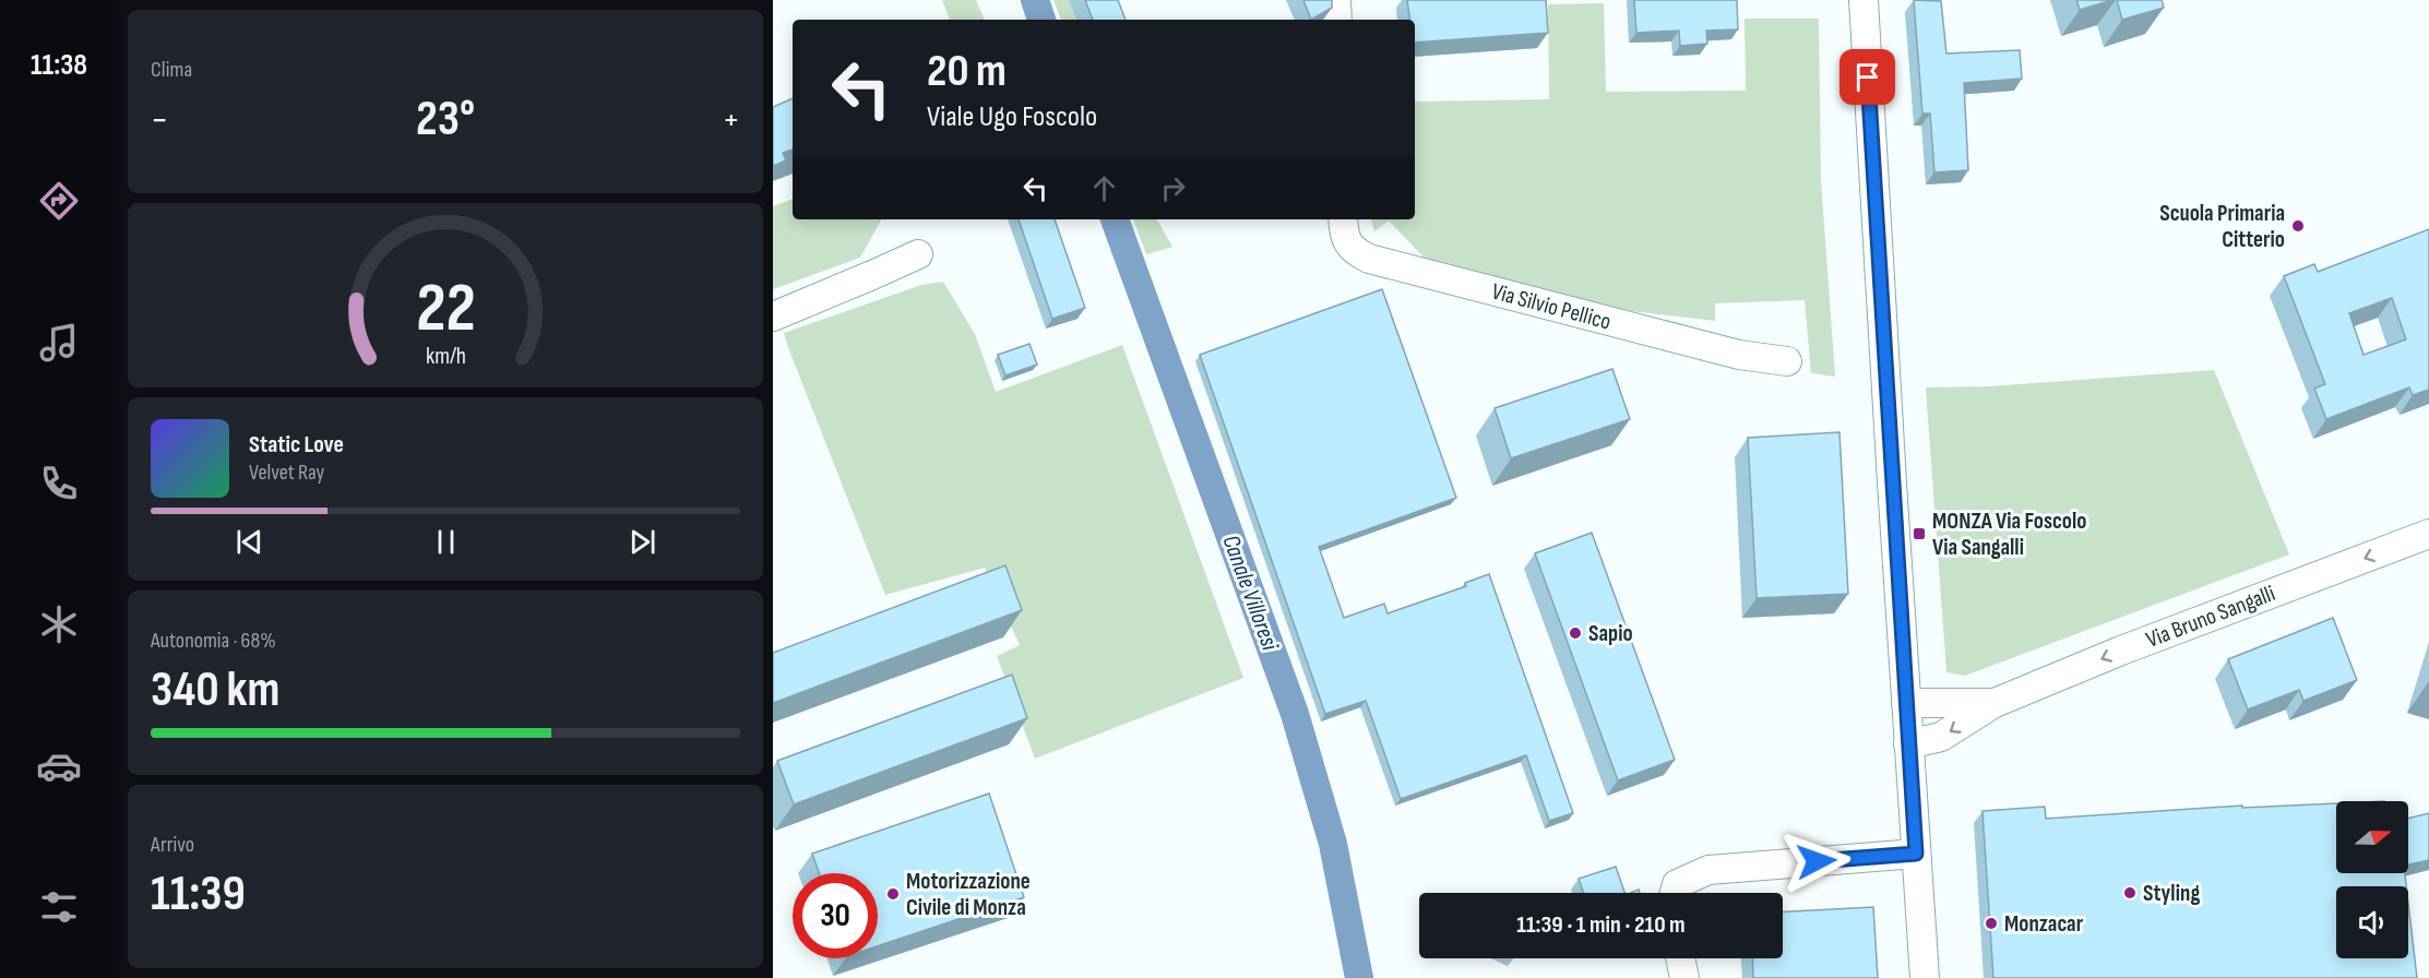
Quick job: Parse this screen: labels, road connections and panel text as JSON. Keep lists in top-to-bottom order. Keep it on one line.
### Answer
{"streets":{"street":["Via Silvio Pellico","Via Bruno Sangalli"]},"one_way":["Via Bruno Sangalli"],"water":["Canale Villoresi"],"places":{"other":["Scuola Primaria Citterio","Sapio","Styling","Motorizzazione Civile di Monza","Monzacar"],"transit":["MONZA Via Foscolo Via Sangalli"]},"north":"right","page":{"tabs":"11:38","tile":["Clima",["Autonomia · 68%","340 km"],["Arrivo","11:39"]],"turn":["20 m","Viale Ugo Foscolo"],"heat":["−","23°","+"],"song":["Static Love","Velvet Ray"],"limit":"30","trip":"11:39 · 1 min · 210 m","gauge":["22","km/h"]}}
